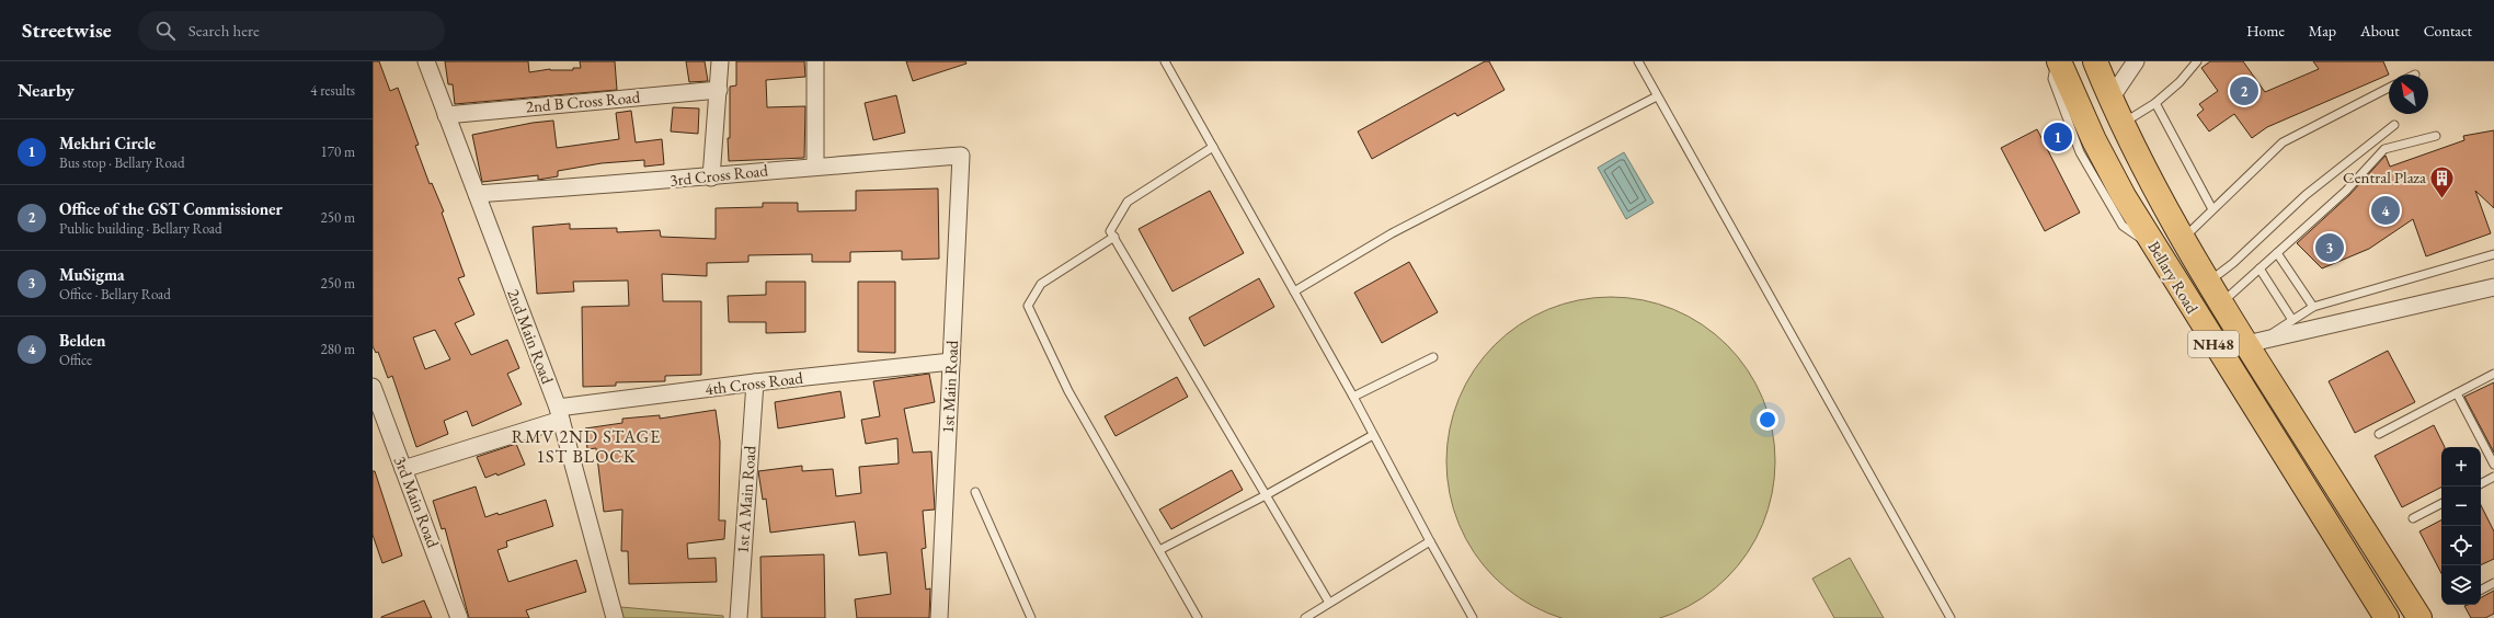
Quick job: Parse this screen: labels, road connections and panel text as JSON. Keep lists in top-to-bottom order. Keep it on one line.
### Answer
{"streets":{"highway":["Bellary Road","NH48"],"street":["2nd B Cross Road","3rd Cross Road","2nd Main Road","4th Cross Road","1st Main Road","1st A Main Road","3rd Main Road"]},"crossings":[["2nd B Cross Road","2nd Main Road"],["3rd Cross Road","2nd Main Road"],["3rd Cross Road","1st Main Road"],["2nd Main Road","4th Cross Road"],["4th Cross Road","1st Main Road"],["4th Cross Road","1st A Main Road"],["4th Cross Road","3rd Main Road"]],"districts":["RMV 2ND STAGE 1ST BLOCK"],"places":{"building":["Central Plaza"]},"north":"top left","page":{"header":"Streetwise","search":"Search here","nav":["Home","Map","About","Contact"],"heading":["Nearby","4 results"],"pins":["2","1","4","3"],"list":[{"mark":"1","name":"Mekhri Circle","note":"Bus stop · Bellary Road","value":"170 m"},{"mark":"2","name":"Office of the GST Commissioner","note":"Public building · Bellary Road","value":"250 m"},{"mark":"3","name":"MuSigma","note":"Office · Bellary Road","value":"250 m"},{"mark":"4","name":"Belden","note":"Office","value":"280 m"}],"map_buttons":["+","−"]}}
